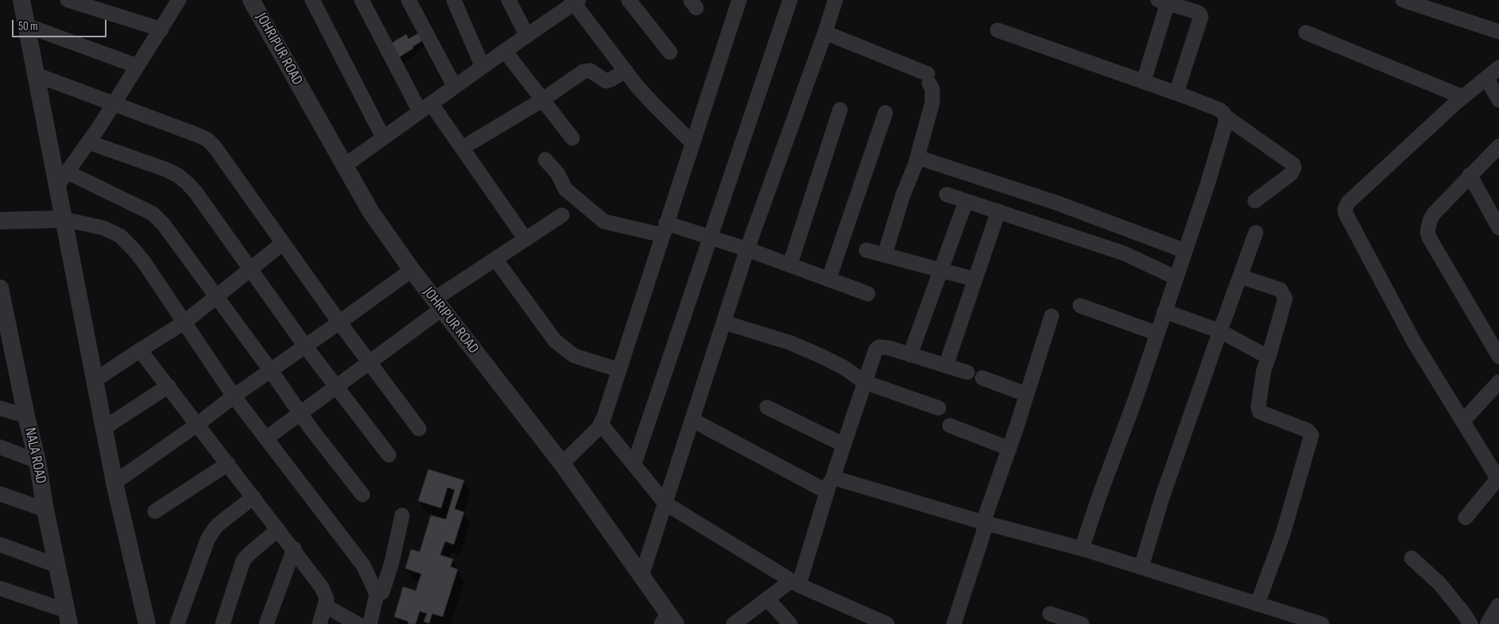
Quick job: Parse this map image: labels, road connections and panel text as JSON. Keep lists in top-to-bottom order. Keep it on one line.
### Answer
{"streets":{"street":["JOHRIPUR ROAD","NALA ROAD"]},"scale_bar":"50 m"}
